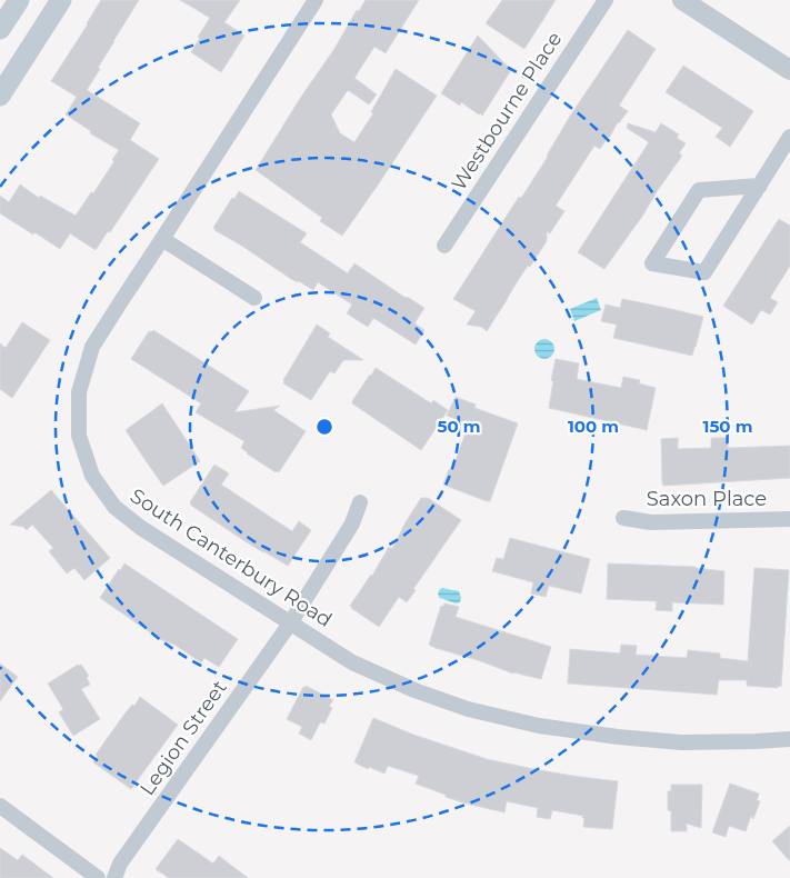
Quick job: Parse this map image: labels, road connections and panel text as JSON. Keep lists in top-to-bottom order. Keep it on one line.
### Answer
{"streets":{"street":["Westbourne Place","Saxon Place","South Canterbury Road","Legion Street"]},"crossings":[["South Canterbury Road","Legion Street"]],"rings":["50 m","100 m","150 m"]}
